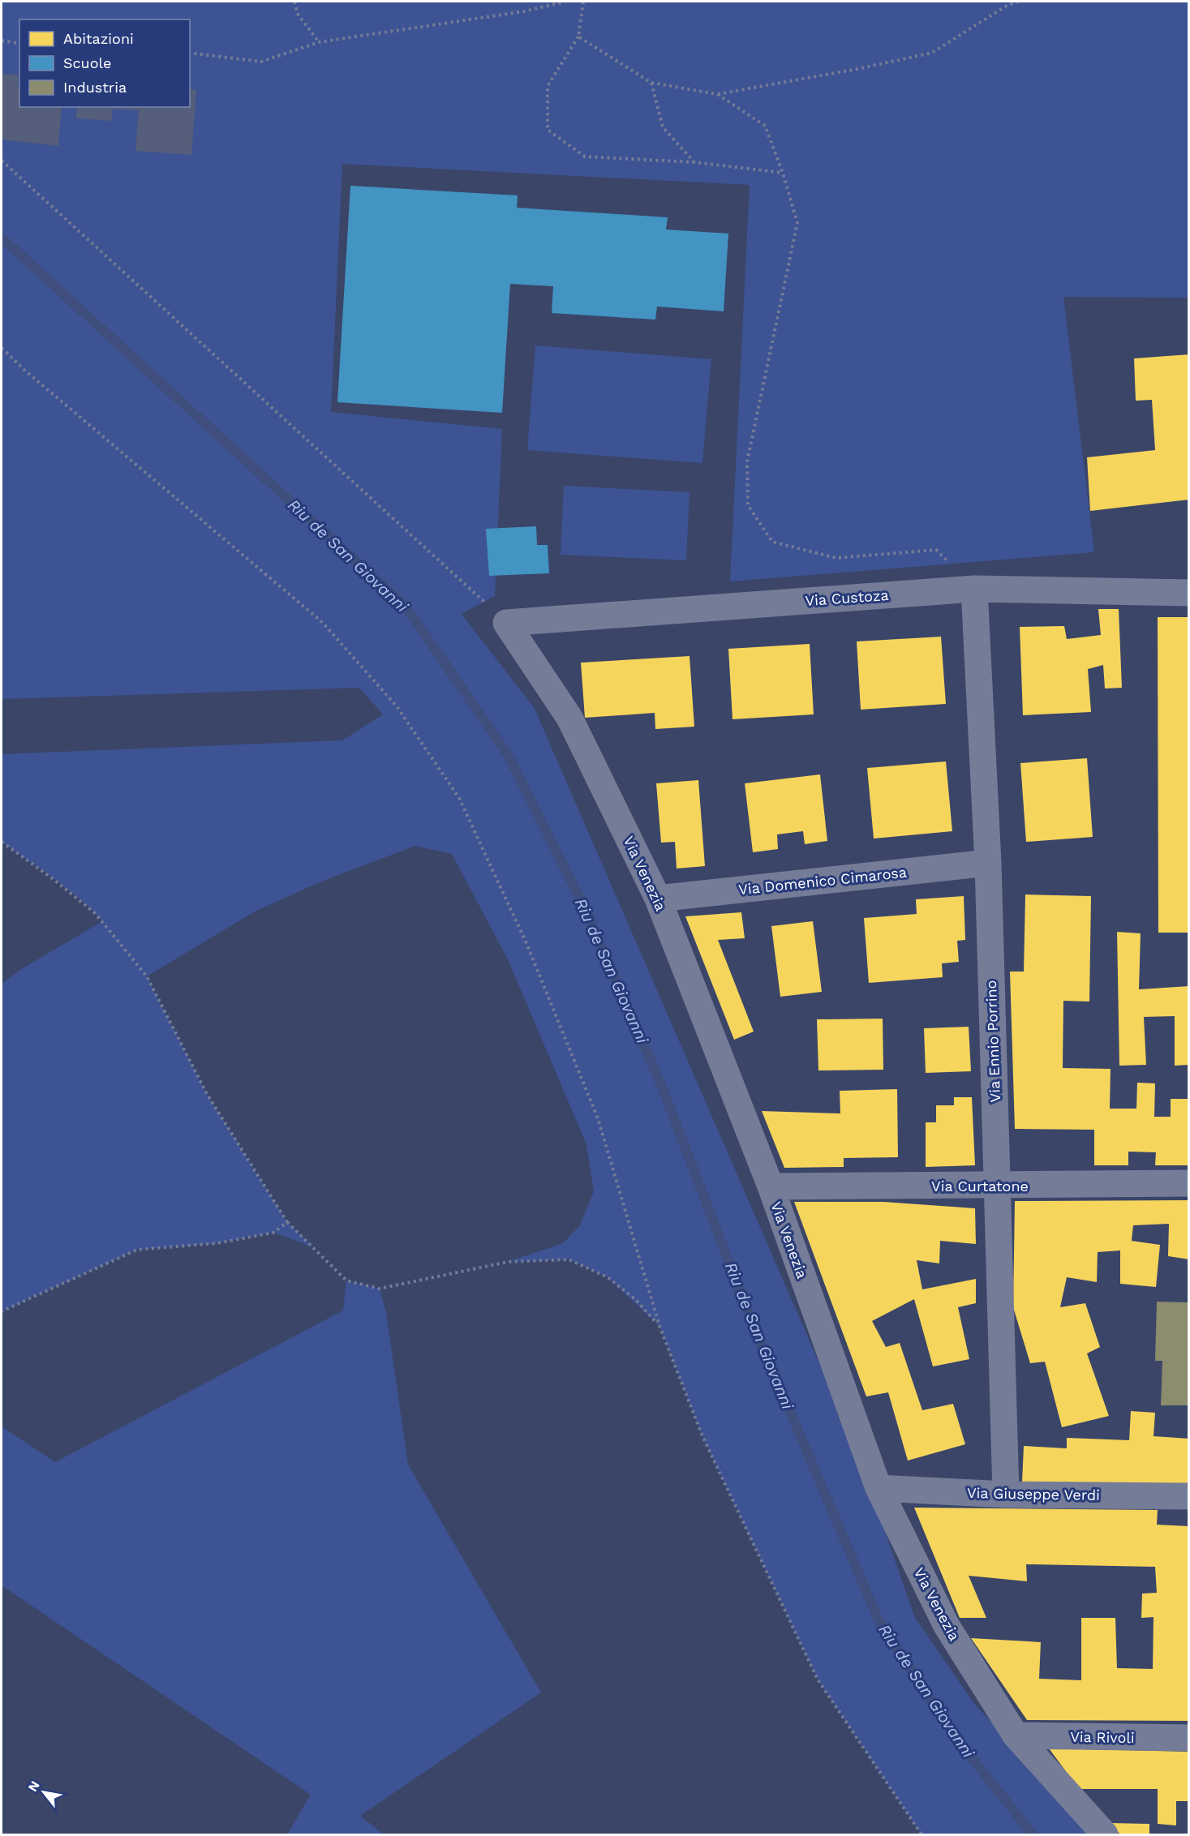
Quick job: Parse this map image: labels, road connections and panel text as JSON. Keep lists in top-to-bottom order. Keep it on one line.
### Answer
{"streets":{"street":["Via Custoza","Via Venezia","Via Domenico Cimarosa","Via Ennio Porrino","Via Curtatone","Via Giuseppe Verdi","Via Rivoli"]},"crossings":[["Via Custoza","Via Venezia"],["Via Custoza","Via Ennio Porrino"],["Via Venezia","Via Domenico Cimarosa"],["Via Venezia","Via Curtatone"],["Via Venezia","Via Giuseppe Verdi"],["Via Venezia","Via Rivoli"],["Via Domenico Cimarosa","Via Ennio Porrino"],["Via Ennio Porrino","Via Curtatone"],["Via Ennio Porrino","Via Giuseppe Verdi"]],"water":["Riu de San Giovanni"],"legend":["Abitazioni","Scuole","Industria"],"north":"top left"}
